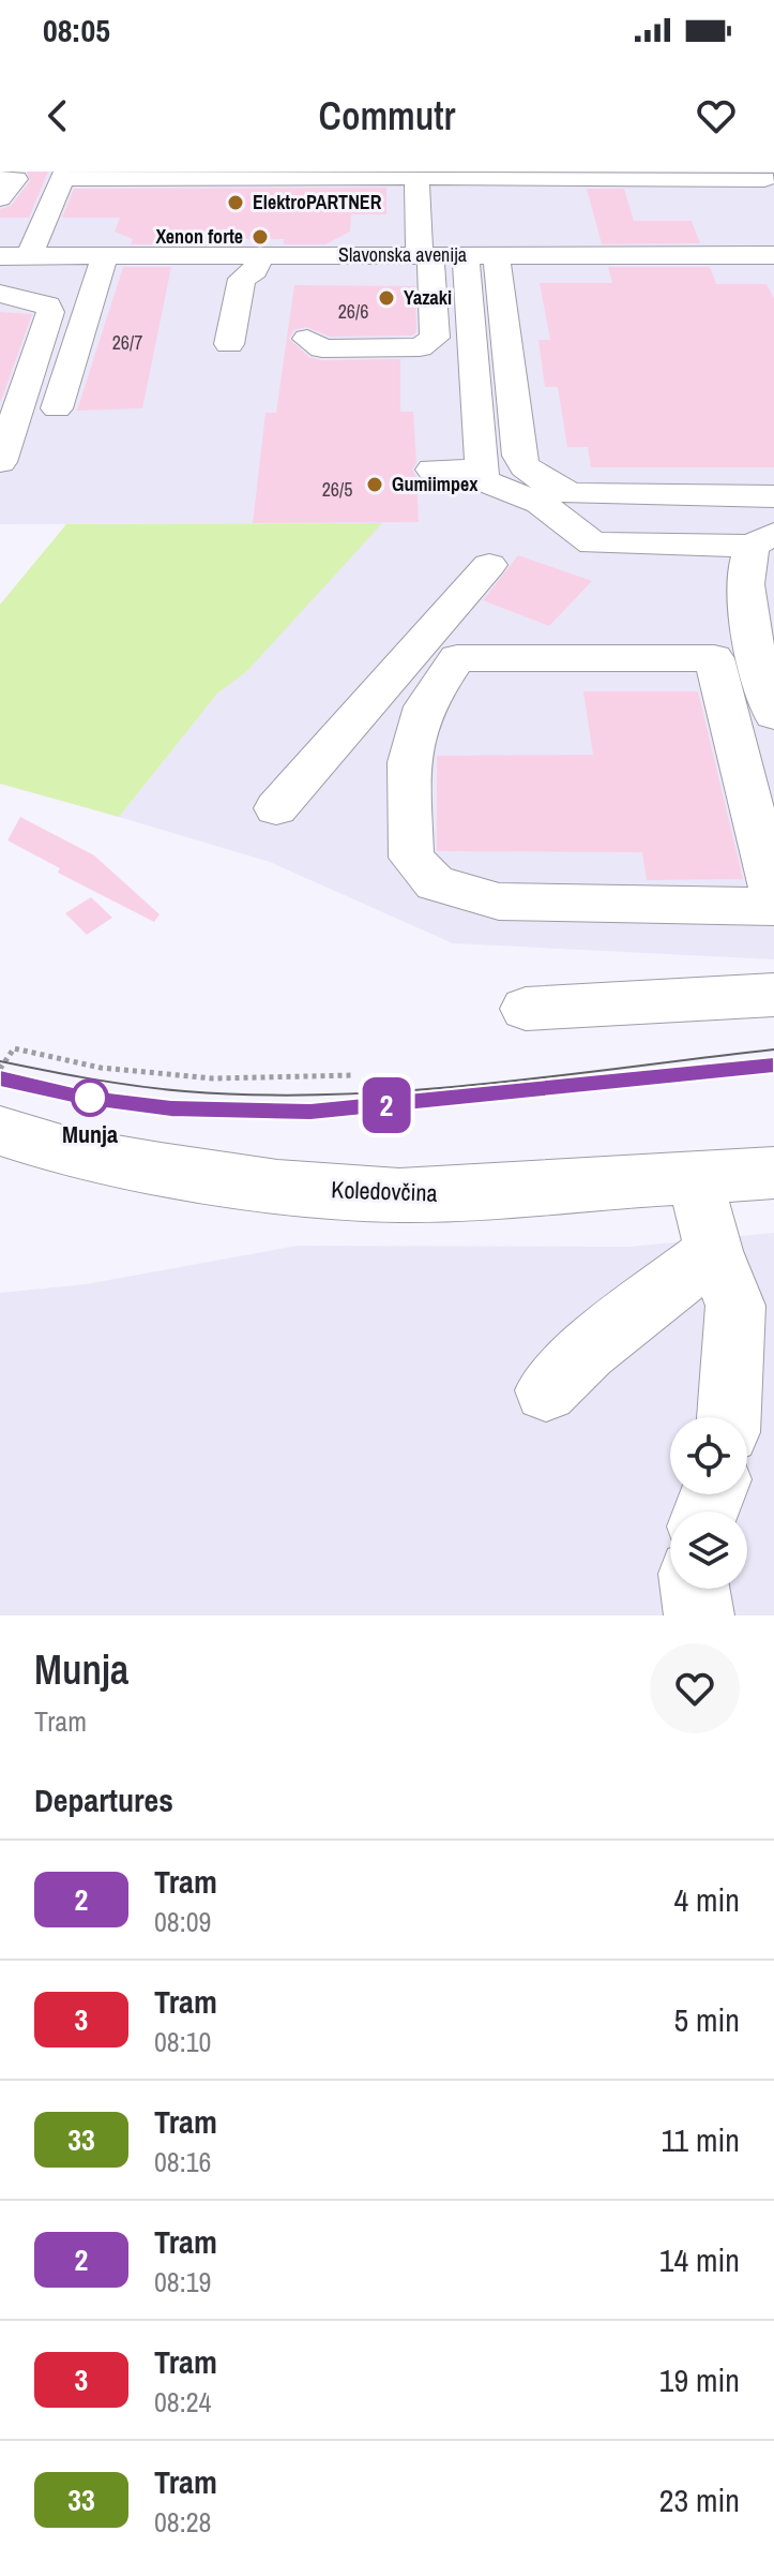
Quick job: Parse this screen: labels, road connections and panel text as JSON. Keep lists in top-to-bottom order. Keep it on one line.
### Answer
{"streets":{"street":["Slavonska avenija","Koledovčina"]},"places":["ElektroPARTNER","Xenon forte","Yazaki","Gumiimpex","Munja"],"lines":["tram line 2"],"house_numbers":["26/6","26/7","26/5"],"page":{"status":"08:05","header":"Commutr","on_map":"2","heading":[["Munja","Tram"],"Departures"],"list":[{"mark":"2","name":"Tram","note":"08:09","value":"4 min"},{"mark":"3","name":"Tram","note":"08:10","value":"5 min"},{"mark":"33","name":"Tram","note":"08:16","value":"11 min"},{"mark":"2","name":"Tram","note":"08:19","value":"14 min"},{"mark":"3","name":"Tram","note":"08:24","value":"19 min"},{"mark":"33","name":"Tram","note":"08:28","value":"23 min"}]}}
